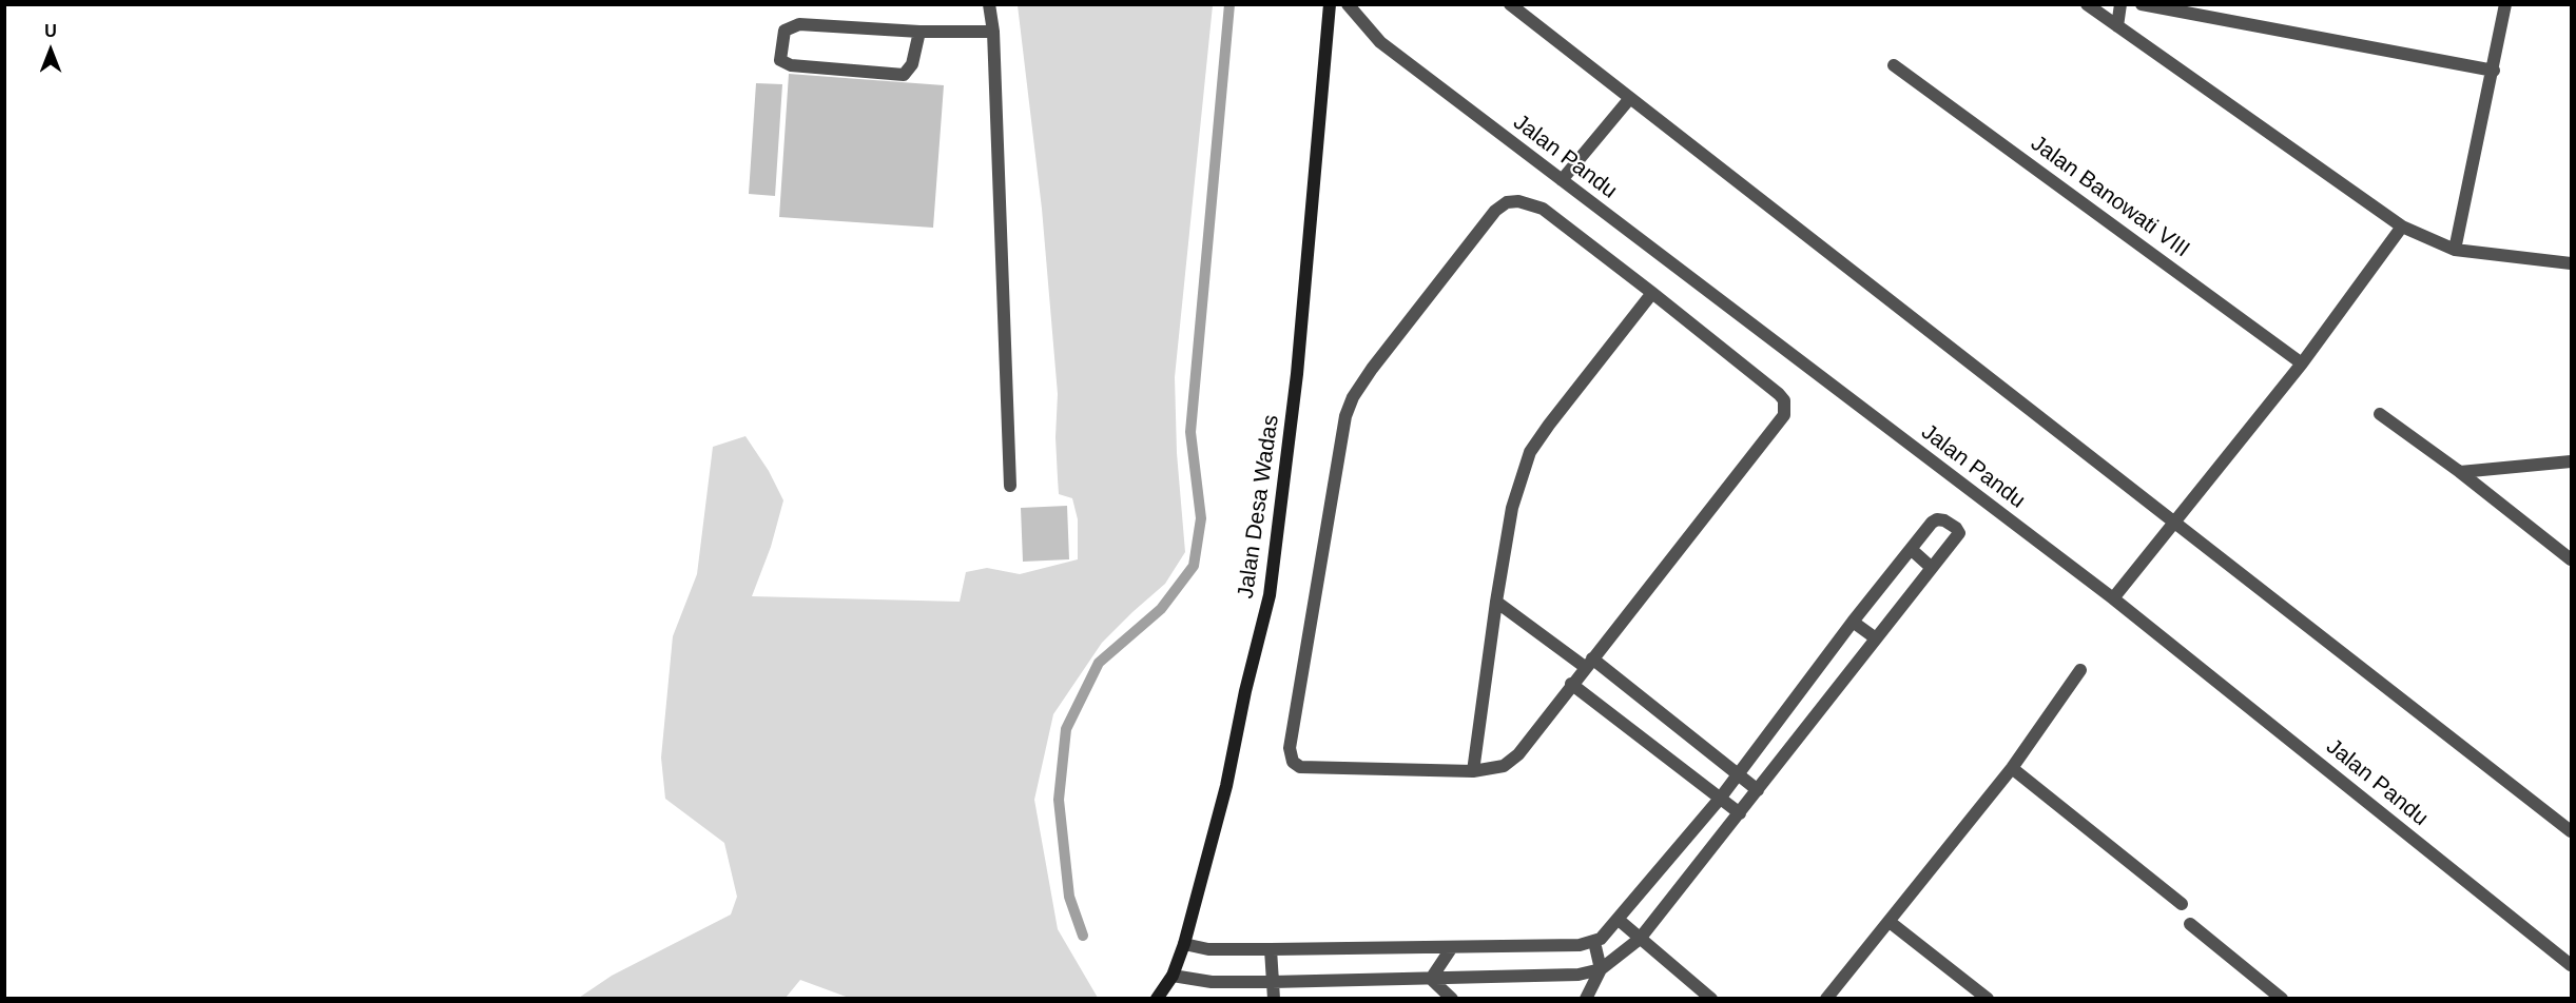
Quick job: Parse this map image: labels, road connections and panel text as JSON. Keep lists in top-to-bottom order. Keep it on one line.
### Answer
{"streets":{"main road":["Jalan Desa Wadas"],"street":["Jalan Pandu","Jalan Banowati VIII"]},"north":"top"}
